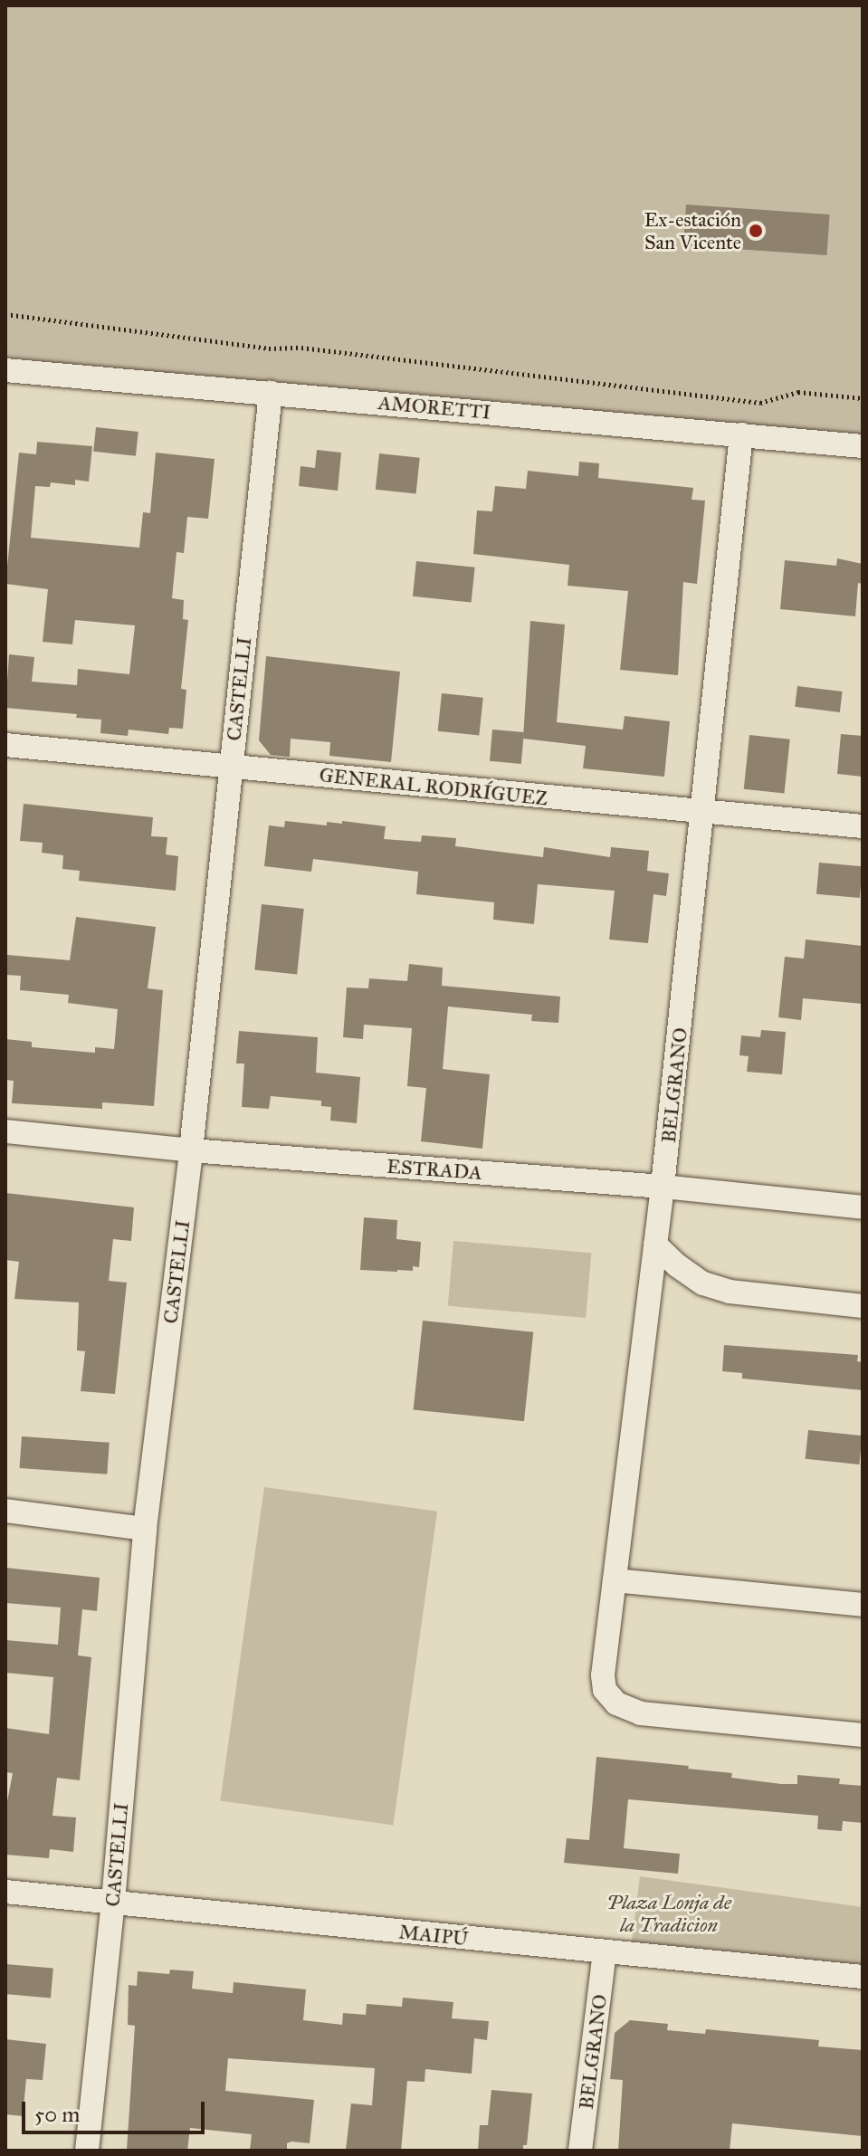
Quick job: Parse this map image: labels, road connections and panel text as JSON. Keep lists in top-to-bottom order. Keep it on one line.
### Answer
{"streets":{"street":["AMORETTI","CASTELLI","GENERAL RODRÍGUEZ","BELGRANO","ESTRADA","MAIPÚ"]},"crossings":[["AMORETTI","CASTELLI"],["AMORETTI","BELGRANO"],["CASTELLI","GENERAL RODRÍGUEZ"],["CASTELLI","ESTRADA"],["CASTELLI","MAIPÚ"],["GENERAL RODRÍGUEZ","BELGRANO"],["BELGRANO","ESTRADA"],["BELGRANO","MAIPÚ"]],"parks":["Plaza Lonja de la Tradicion"],"places":["Ex-estación San Vicente"],"scale_bar":"50 m"}
